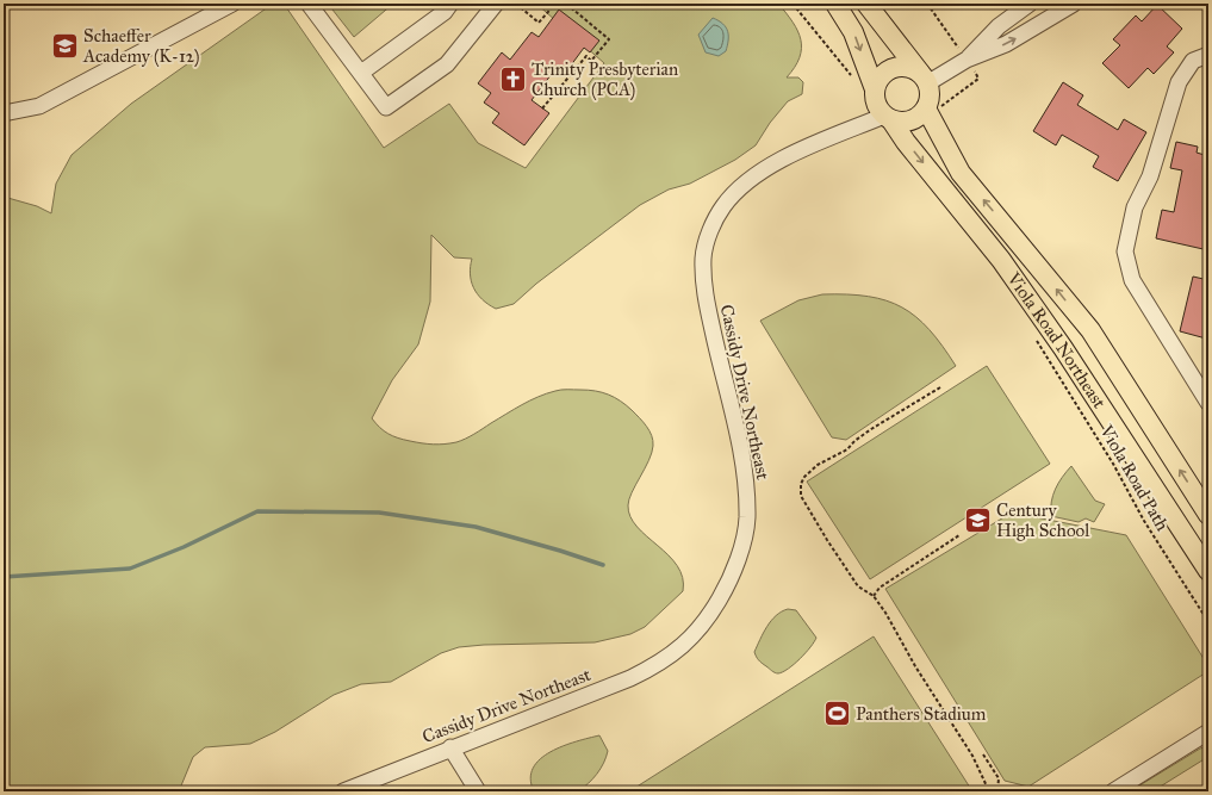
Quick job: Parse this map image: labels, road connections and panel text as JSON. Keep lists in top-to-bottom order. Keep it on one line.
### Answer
{"streets":{"main road":["Viola Road Northeast"],"street":["Cassidy Drive Northeast"],"path":["Viola Road Path"]},"crossings":[["Viola Road Northeast","Cassidy Drive Northeast"]],"places":{"school or university":["Schaeffer Academy (K-12)","Century High School"],"church":["Trinity Presbyterian Church (PCA)"],"sports":["Panthers Stadium"]}}
